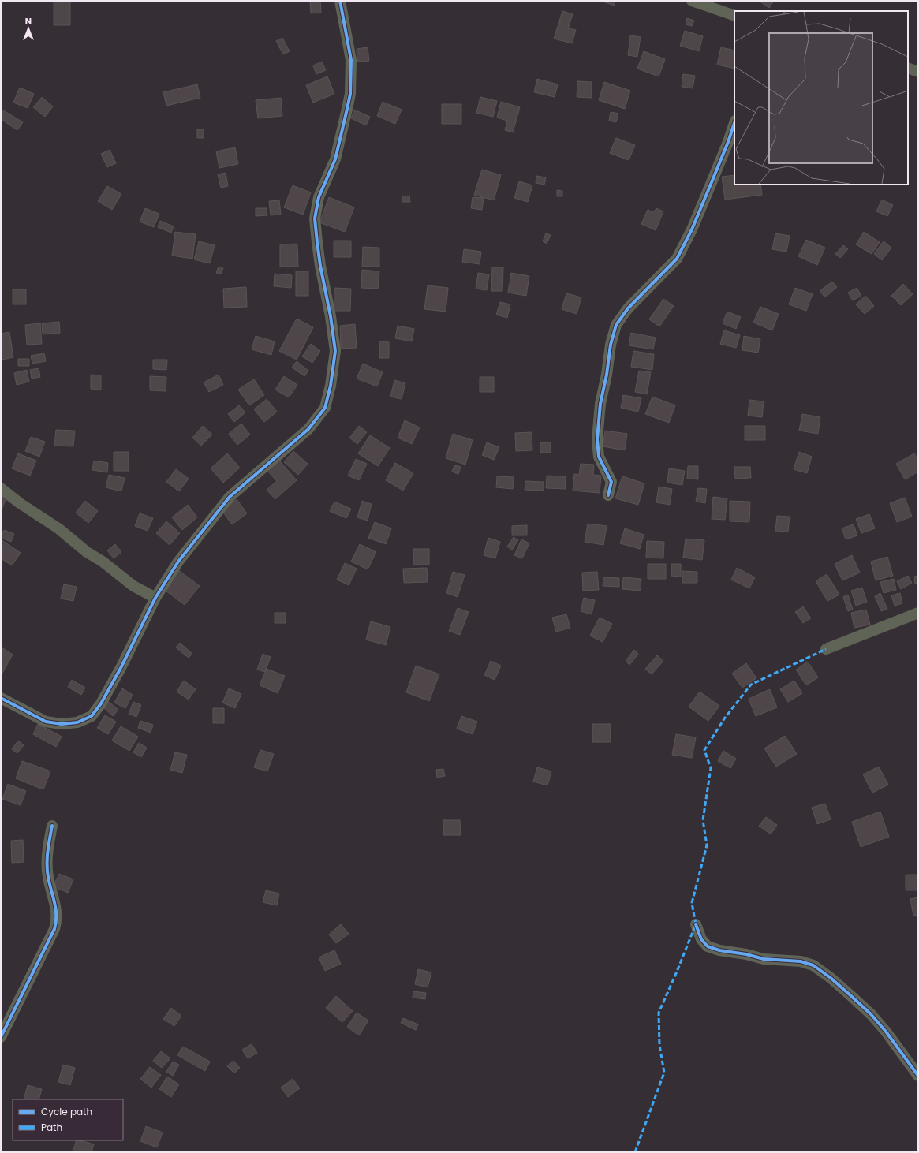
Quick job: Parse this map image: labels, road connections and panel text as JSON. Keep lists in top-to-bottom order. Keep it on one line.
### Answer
{"legend":["Cycle path","Path"],"north":"top"}
